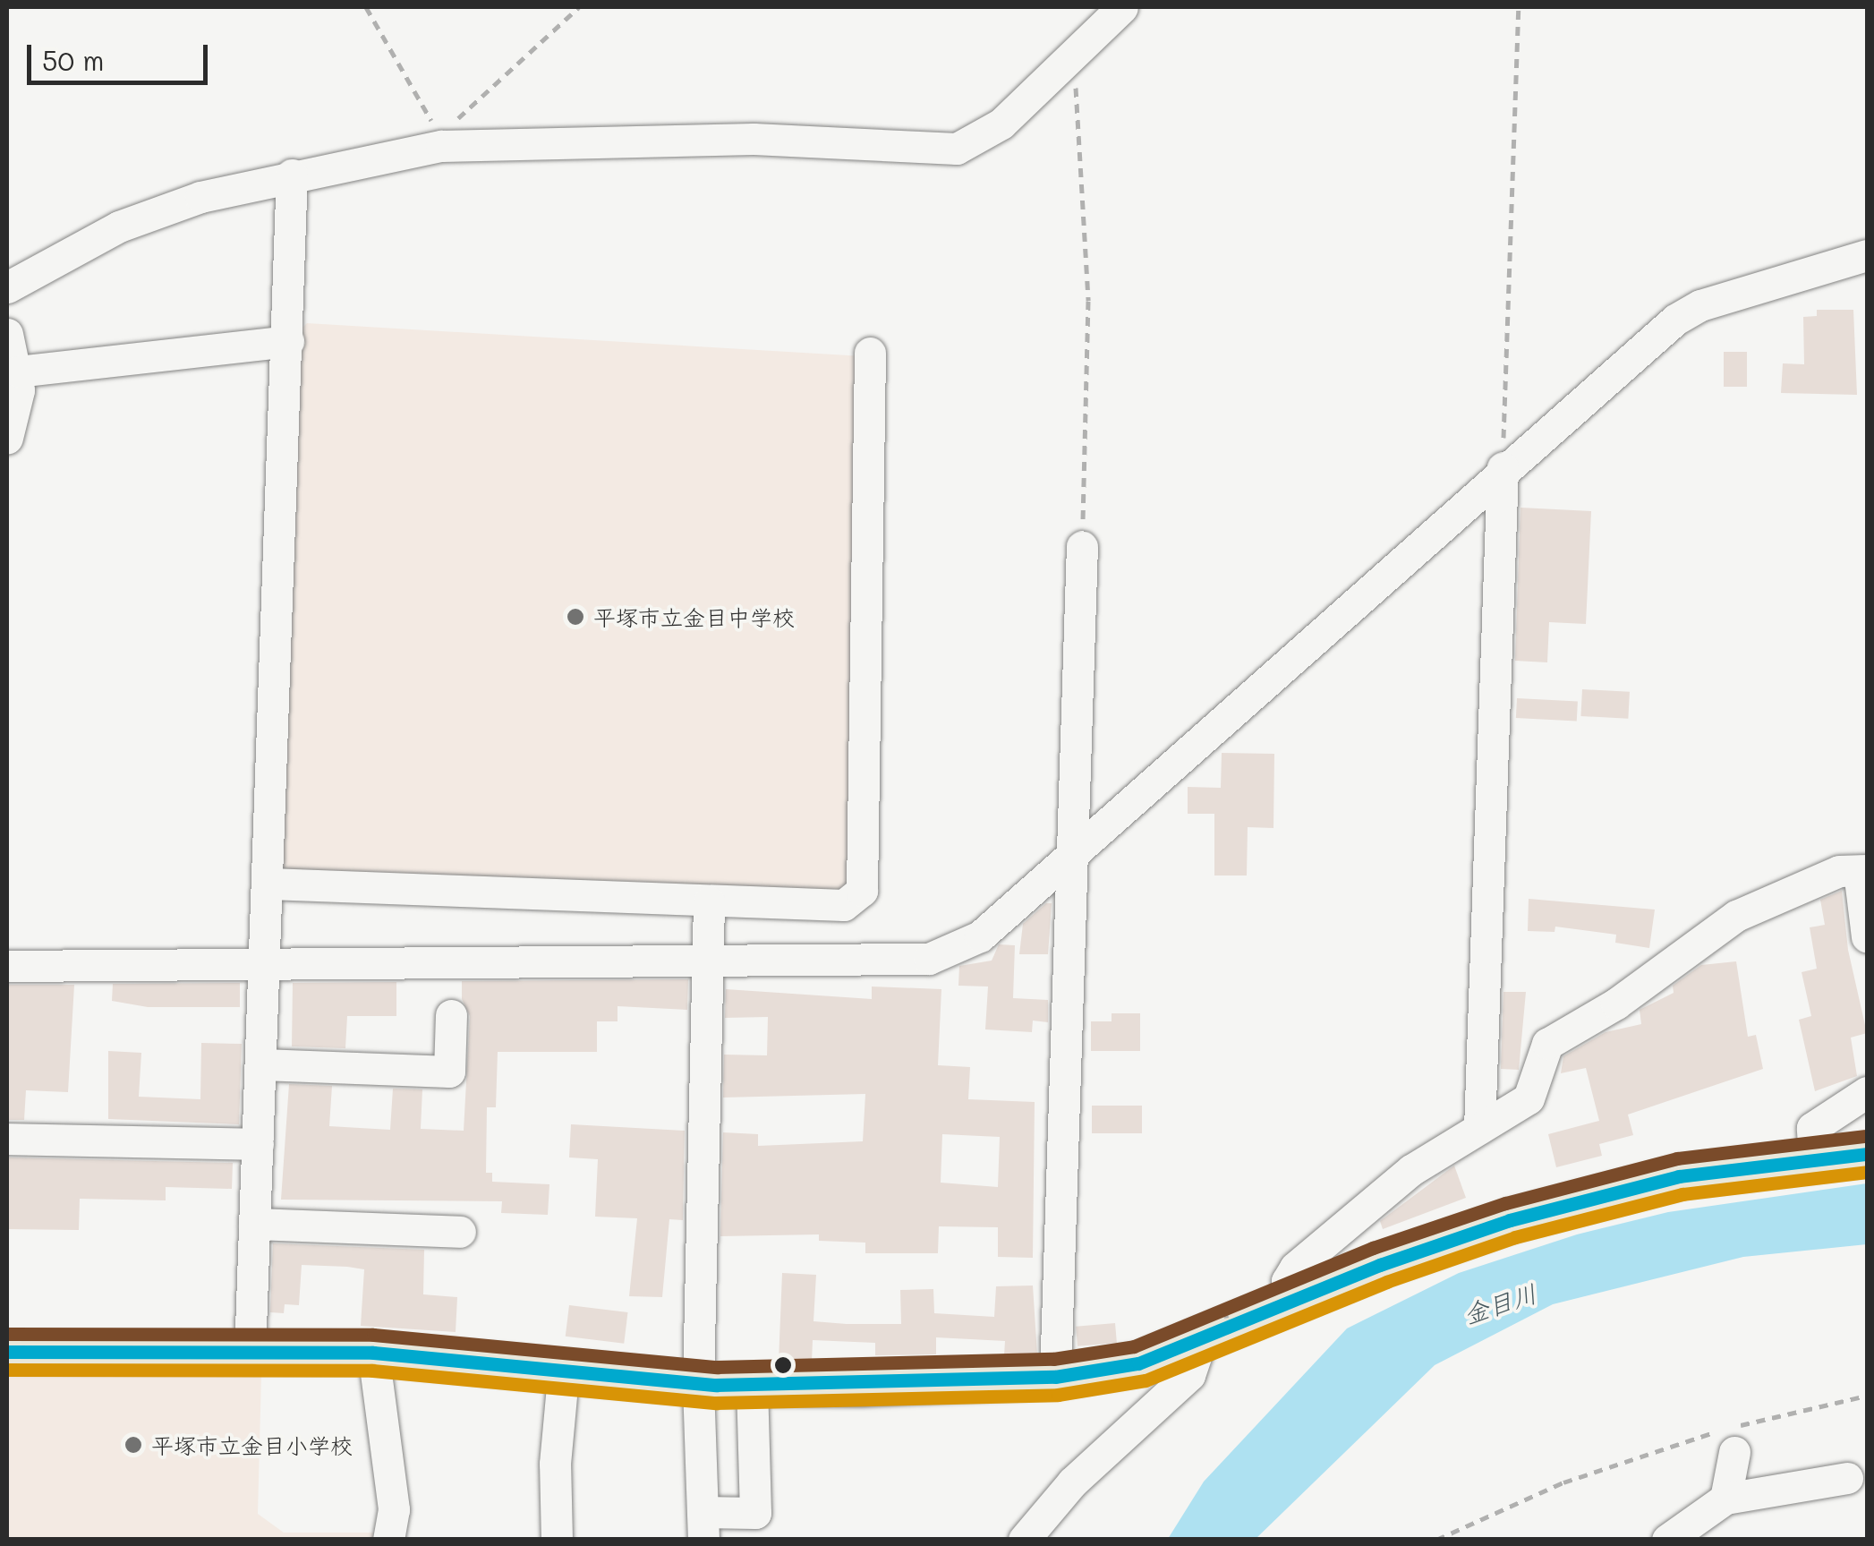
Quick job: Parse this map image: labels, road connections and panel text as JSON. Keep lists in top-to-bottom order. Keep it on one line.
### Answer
{"water":["金目川"],"places":["平塚市立金目中学校","平塚市立金目小学校"],"scale_bar":"50 m"}
